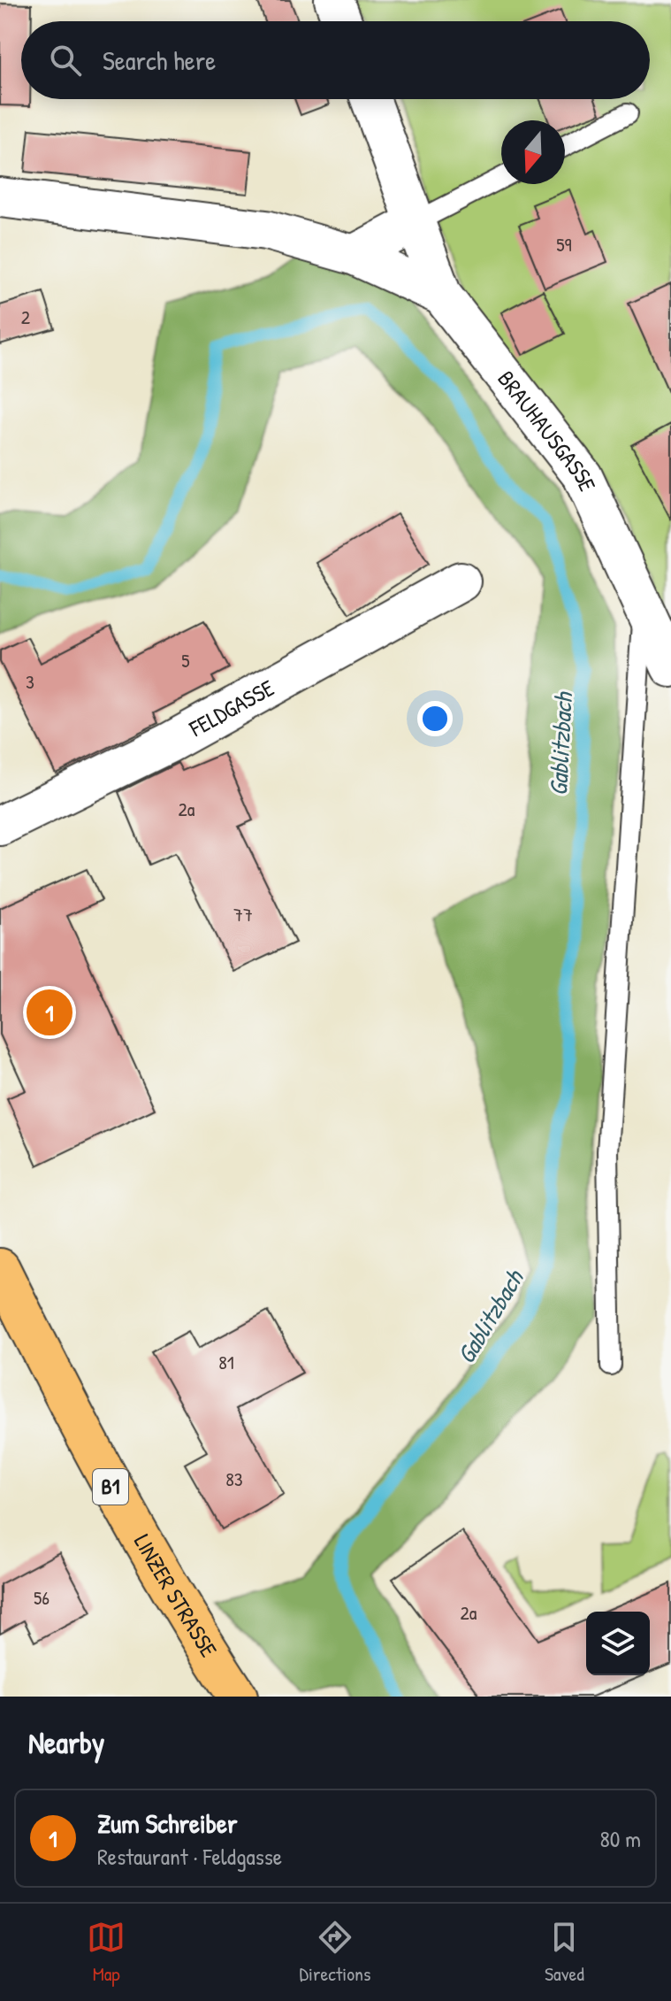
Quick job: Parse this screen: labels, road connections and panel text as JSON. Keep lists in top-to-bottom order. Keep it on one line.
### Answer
{"streets":{"main road":["B1","LINZER STRASSE"],"street":["BRAUHAUSGASSE","FELDGASSE"]},"water":["Gablitzbach"],"house_numbers":["59","2","5","3","2a","77","81","83","56","2a"],"north":"bottom","page":{"search":"Search here","pins":"1","heading":"Nearby","list":[{"mark":"1","name":"Zum Schreiber","note":"Restaurant · Feldgasse","value":"80 m"}],"nav":["Map","Directions","Saved"]}}
